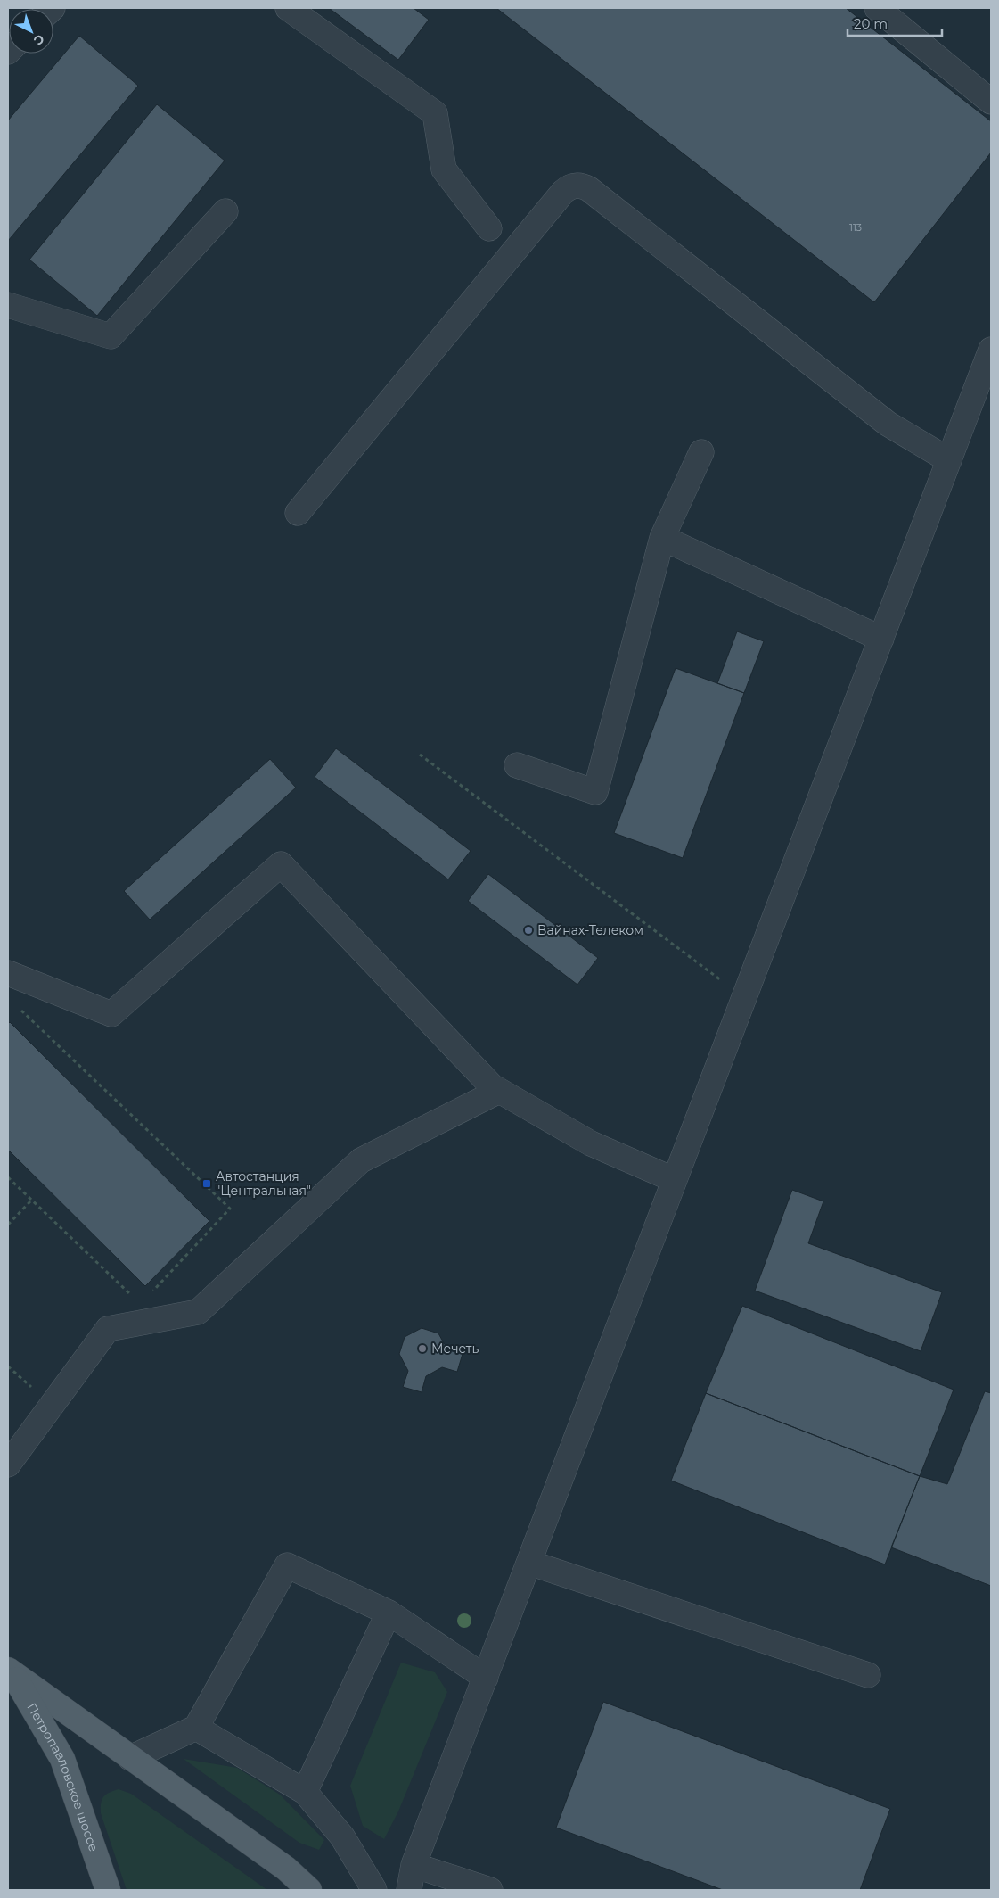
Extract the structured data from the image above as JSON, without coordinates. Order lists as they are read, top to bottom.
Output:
{
  "streets": {
    "main road": ["Петропавловское шоссе"]
  },
  "places": {
    "other": ["Вайнах-Телеком", "Мечеть"],
    "transit": ["Автостанция \"Центральная\""]
  },
  "house_numbers": ["113"],
  "scale_bar": "20 m",
  "north": "bottom right"
}
